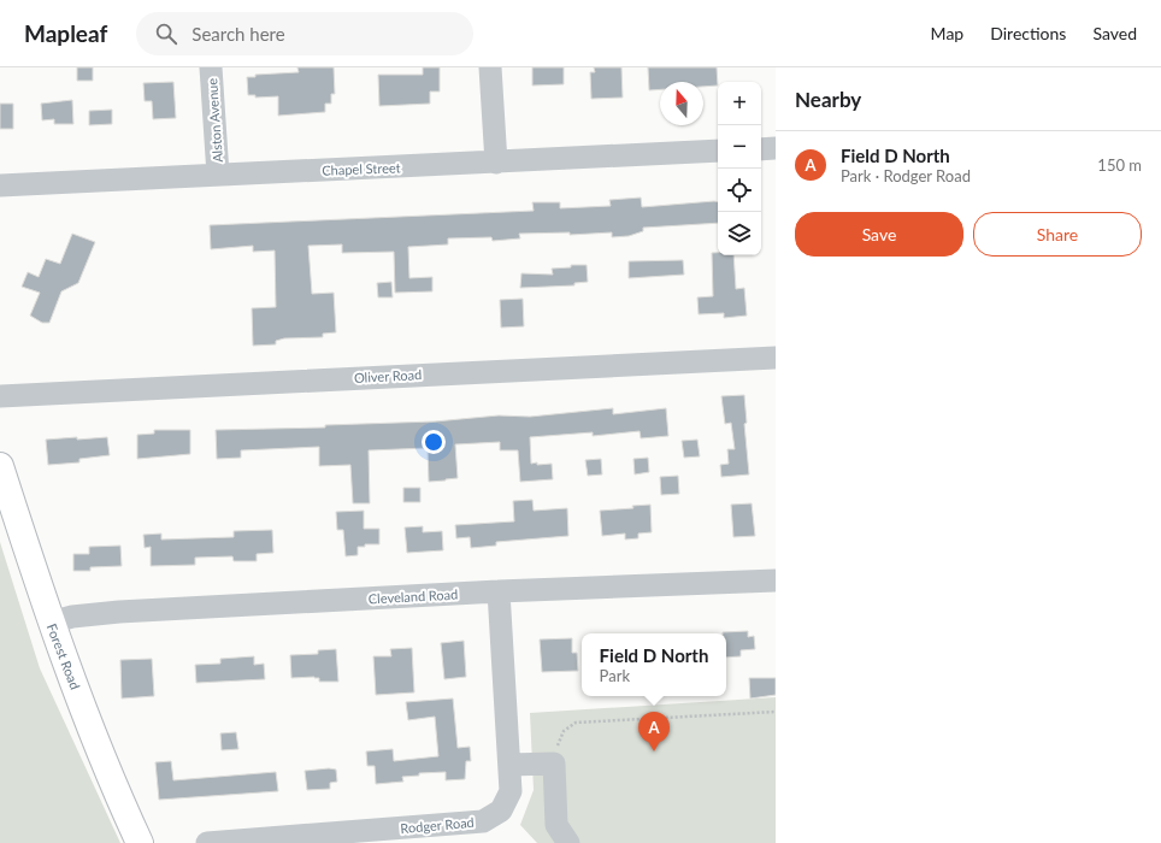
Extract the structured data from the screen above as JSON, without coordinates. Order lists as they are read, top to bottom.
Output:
{
  "streets": {
    "main road": ["Forest Road"],
    "street": [
      "Alston Avenue",
      "Chapel Street",
      "Oliver Road",
      "Cleveland Road",
      "Rodger Road"
    ]
  },
  "crossings": [
    ["Alston Avenue", "Chapel Street"],
    ["Cleveland Road", "Forest Road"],
    ["Cleveland Road", "Rodger Road"]
  ],
  "north": "top",
  "page": {
    "header": "Mapleaf",
    "search": "Search here",
    "nav": ["Map", "Directions", "Saved"],
    "heading": "Nearby",
    "map_buttons": ["+", "−"],
    "list": [
      {
        "mark": "A",
        "name": "Field D North",
        "note": "Park · Rodger Road",
        "value": "150 m"
      }
    ],
    "buttons": ["Save", "Share"],
    "popup": ["Field D North", "Park"],
    "pins": "A"
  }
}
